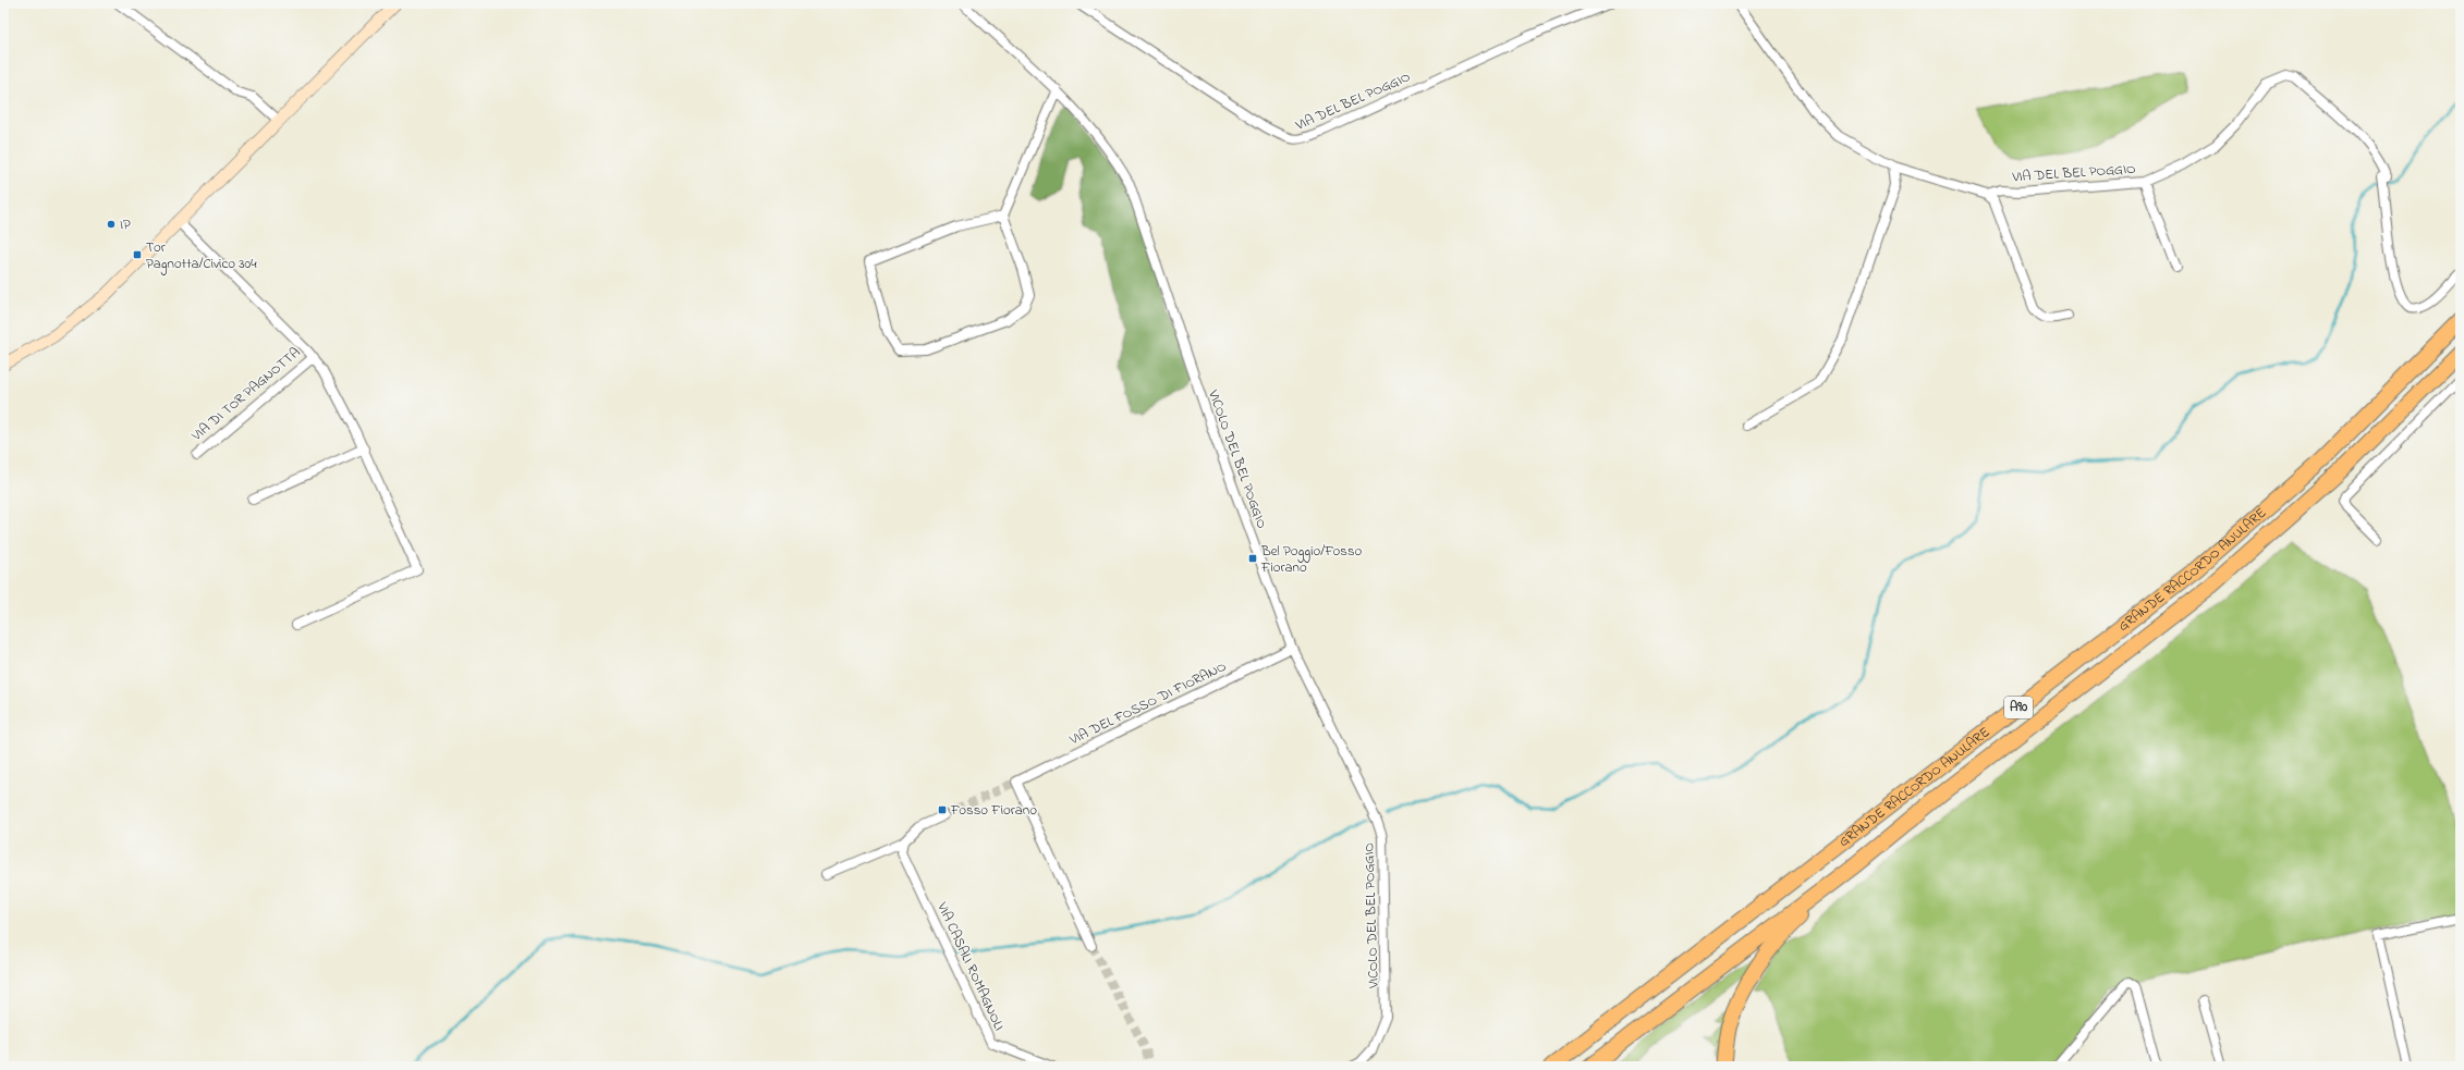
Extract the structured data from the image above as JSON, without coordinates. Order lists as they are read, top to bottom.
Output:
{
  "streets": {
    "highway": ["GRANDE RACCORDO ANULARE", "A90"],
    "street": [
      "VIA DEL BEL POGGIO",
      "VIA DI TOR PAGNOTTA",
      "VICOLO DEL BEL POGGIO",
      "VIA DEL FOSSO DI FIORANO",
      "VIA CASALI ROMAGNOLI"
    ]
  },
  "crossings": [
    ["VICOLO DEL BEL POGGIO", "VIA DEL FOSSO DI FIORANO"]
  ],
  "places": {
    "other": ["IP"],
    "transit": ["Tor Pagnotta/Civico 304", "Bel Poggio/Fosso Fiorano", "Fosso Fiorano"]
  }
}
